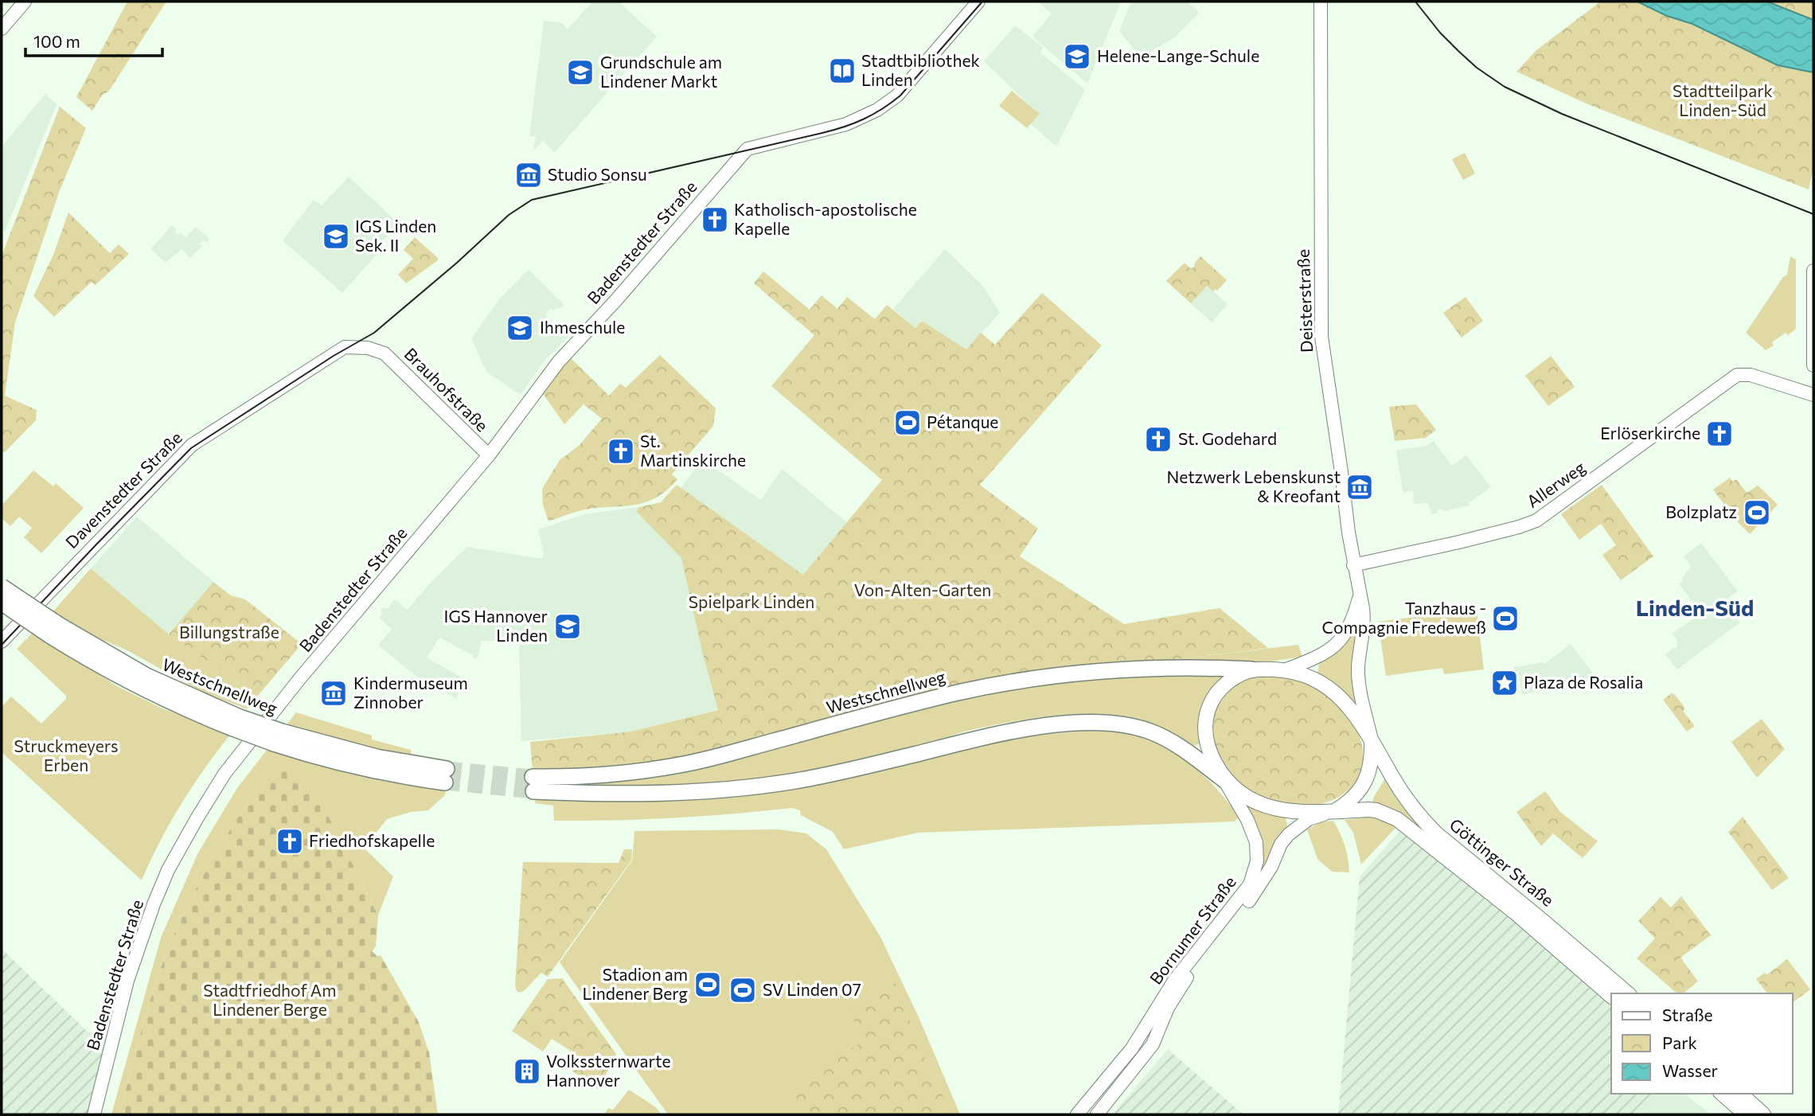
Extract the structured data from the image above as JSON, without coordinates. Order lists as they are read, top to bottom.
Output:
{
  "streets": {
    "highway": ["Westschnellweg"],
    "main road": ["Göttinger Straße"],
    "street": [
      "Badenstedter Straße",
      "Deisterstraße",
      "Brauhofstraße",
      "Allerweg",
      "Davenstedter Straße",
      "Bornumer Straße"
    ]
  },
  "crossings": [
    ["Badenstedter Straße", "Brauhofstraße"],
    ["Deisterstraße", "Allerweg"],
    ["Deisterstraße", "Westschnellweg"],
    ["Deisterstraße", "Göttinger Straße"],
    ["Deisterstraße", "Bornumer Straße"],
    ["Brauhofstraße", "Davenstedter Straße"],
    ["Westschnellweg", "Göttinger Straße"],
    ["Westschnellweg", "Bornumer Straße"],
    ["Göttinger Straße", "Bornumer Straße"]
  ],
  "districts": ["Linden-Süd"],
  "parks": [
    "Stadtteilpark Linden-Süd",
    "Von-Alten-Garten",
    "Spielpark Linden",
    "Billungstraße",
    "Struckmeyers Erben",
    "Stadtfriedhof Am Lindener Berge"
  ],
  "places": {
    "school or university": [
      "Helene-Lange-Schule",
      "Grundschule am Lindener Markt",
      "IGS Linden Sek. II",
      "Ihmeschule",
      "IGS Hannover Linden"
    ],
    "library": ["Stadtbibliothek Linden"],
    "museum": ["Studio Sonsu", "Netzwerk Lebenskunst & Kreofant", "Kindermuseum Zinnober"],
    "church": [
      "Katholisch-apostolische Kapelle",
      "Erlöserkirche",
      "St. Godehard",
      "St. Martinskirche",
      "Friedhofskapelle"
    ],
    "sports": [
      "Pétanque",
      "Bolzplatz",
      "Tanzhaus - Compagnie Fredeweß",
      "Stadion am Lindener Berg",
      "SV Linden 07"
    ],
    "place": ["Plaza de Rosalia"],
    "building": ["Volkssternwarte Hannover"]
  },
  "legend": ["Straße", "Park", "Wasser"],
  "scale_bar": "100 m"
}
